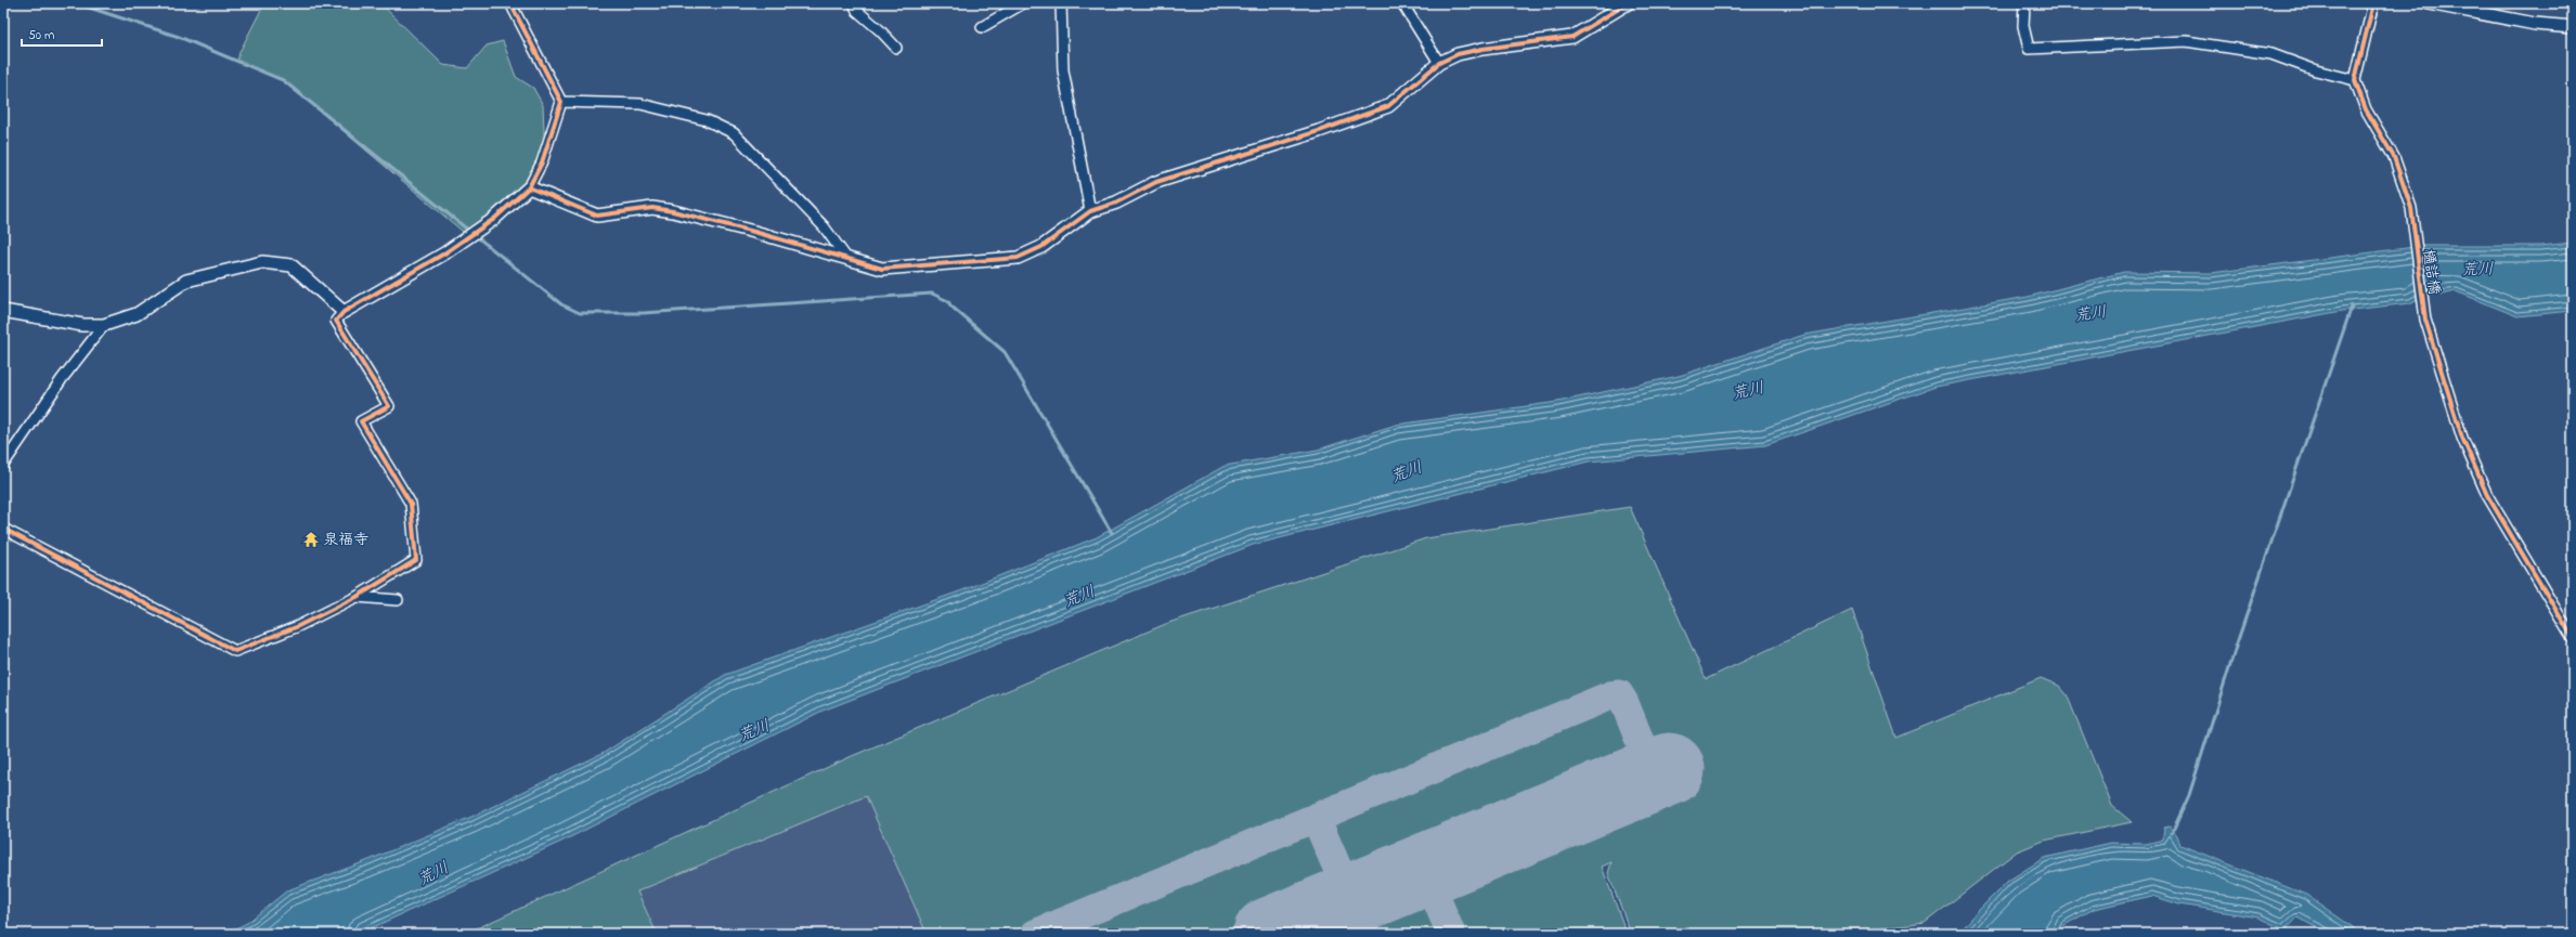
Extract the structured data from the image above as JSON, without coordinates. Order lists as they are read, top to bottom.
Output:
{
  "streets": {
    "street": ["樋詰橋"]
  },
  "water": ["荒川"],
  "places": {
    "temple": ["泉福寺"]
  },
  "scale_bar": "50 m"
}
